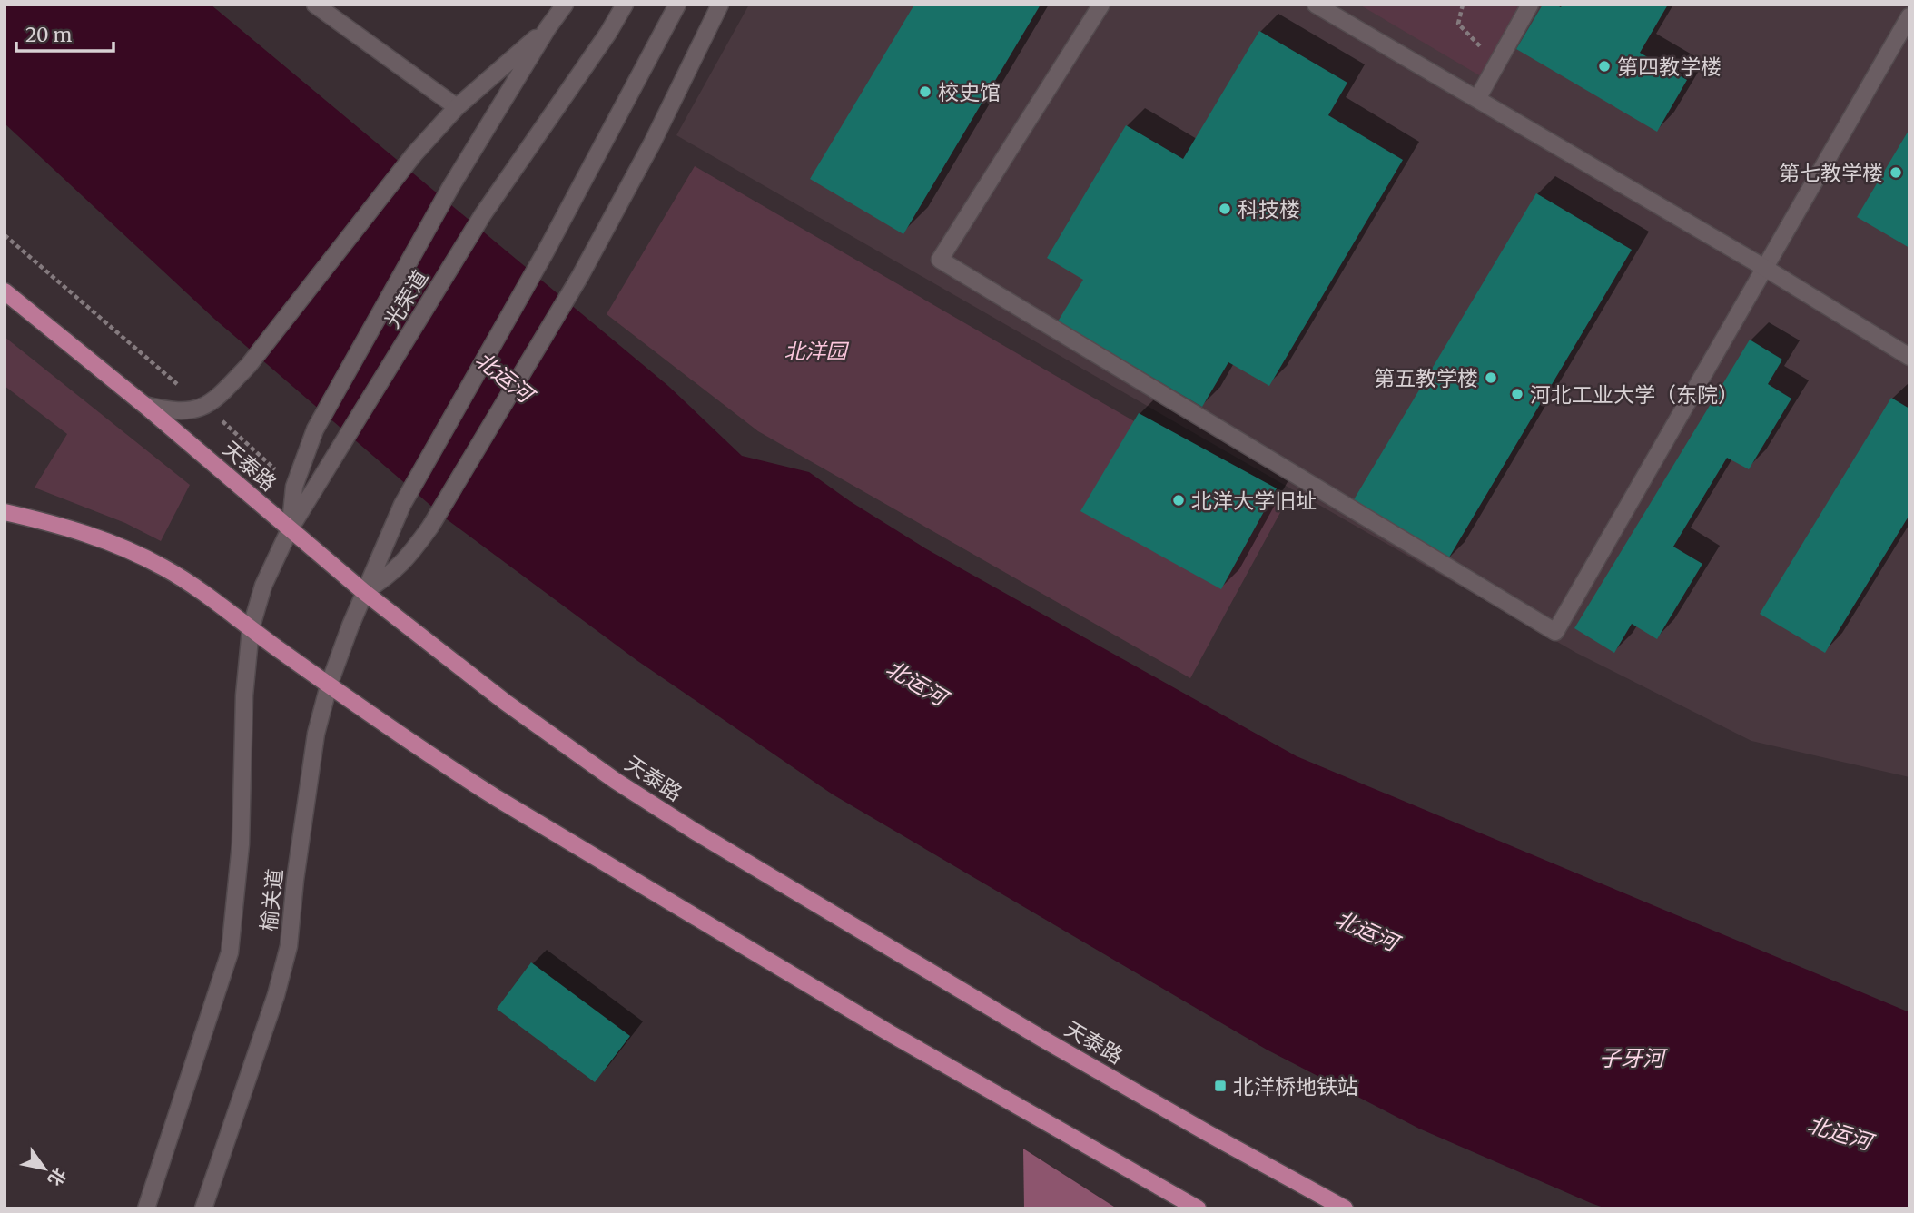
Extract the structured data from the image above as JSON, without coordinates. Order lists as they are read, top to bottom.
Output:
{
  "streets": {
    "main road": ["光荣道", "天泰路", "榆关道"]
  },
  "crossings": [
    ["光荣道", "天泰路"],
    ["光荣道", "榆关道"],
    ["天泰路", "榆关道"]
  ],
  "water": ["北运河", "子牙河"],
  "parks": ["北洋园"],
  "places": {
    "other": [
      "第四教学楼",
      "校史馆",
      "第七教学楼",
      "科技楼",
      "第五教学楼",
      "河北工业大学（东院）",
      "北洋大学旧址"
    ],
    "transit": ["北洋桥地铁站"]
  },
  "scale_bar": "20 m",
  "north": "bottom right"
}
